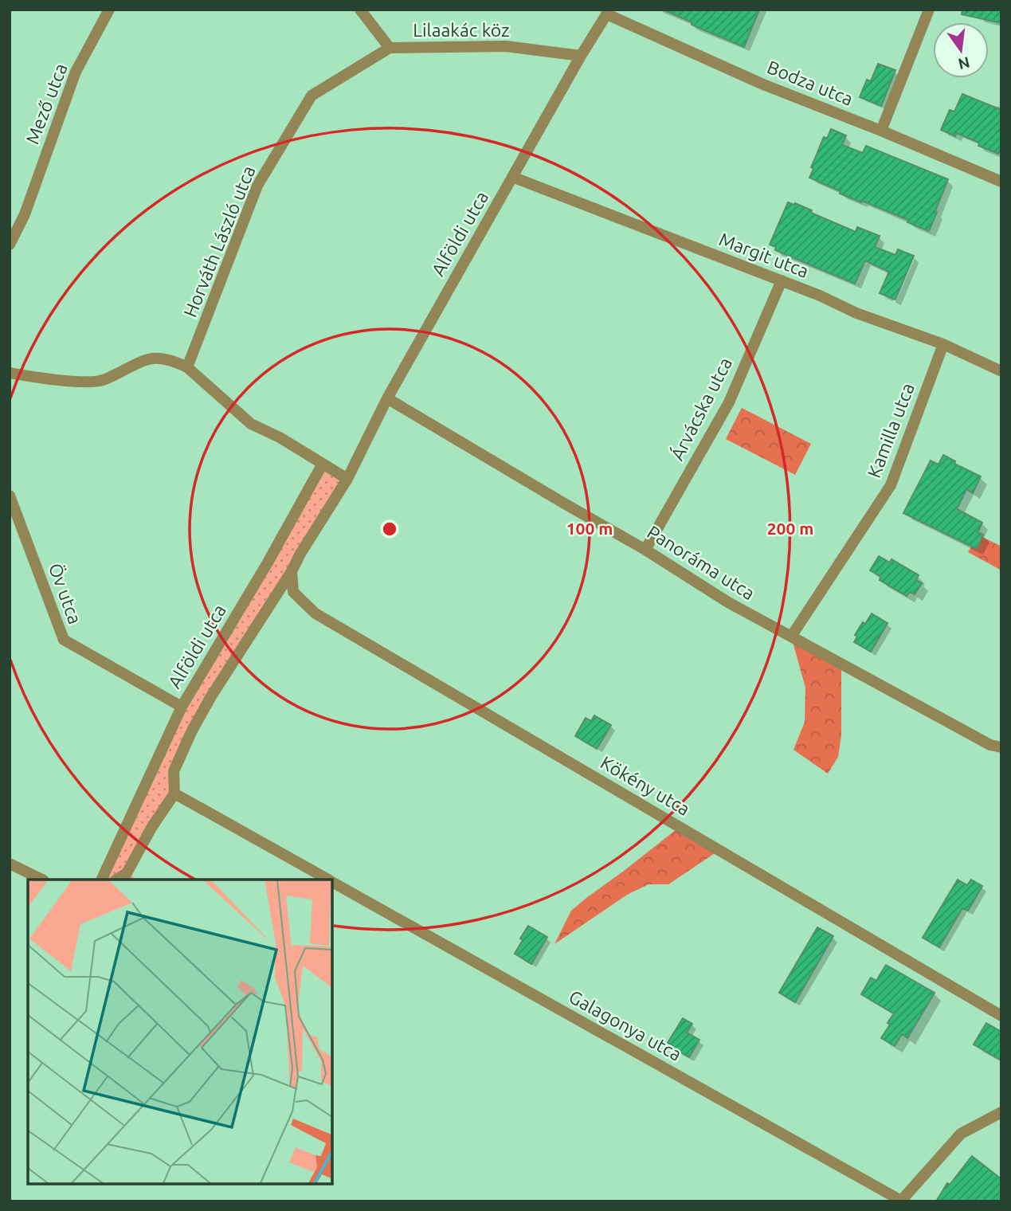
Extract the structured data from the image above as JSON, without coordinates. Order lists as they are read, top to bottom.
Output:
{
  "streets": {
    "street": [
      "Lilaakác köz",
      "Bodza utca",
      "Mező utca",
      "Alföldi utca",
      "Horváth László utca",
      "Margit utca",
      "Árvácska utca",
      "Kamilla utca",
      "Panoráma utca",
      "Öv utca",
      "Kökény utca",
      "Galagonya utca"
    ]
  },
  "crossings": [
    ["Lilaakác köz", "Alföldi utca"],
    ["Lilaakác köz", "Horváth László utca"],
    ["Bodza utca", "Alföldi utca"],
    ["Alföldi utca", "Margit utca"],
    ["Alföldi utca", "Panoráma utca"],
    ["Alföldi utca", "Öv utca"],
    ["Alföldi utca", "Kökény utca"],
    ["Alföldi utca", "Galagonya utca"],
    ["Margit utca", "Árvácska utca"],
    ["Margit utca", "Kamilla utca"],
    ["Árvácska utca", "Panoráma utca"],
    ["Kamilla utca", "Panoráma utca"]
  ],
  "north": "bottom",
  "rings": ["100 m", "200 m"]
}
